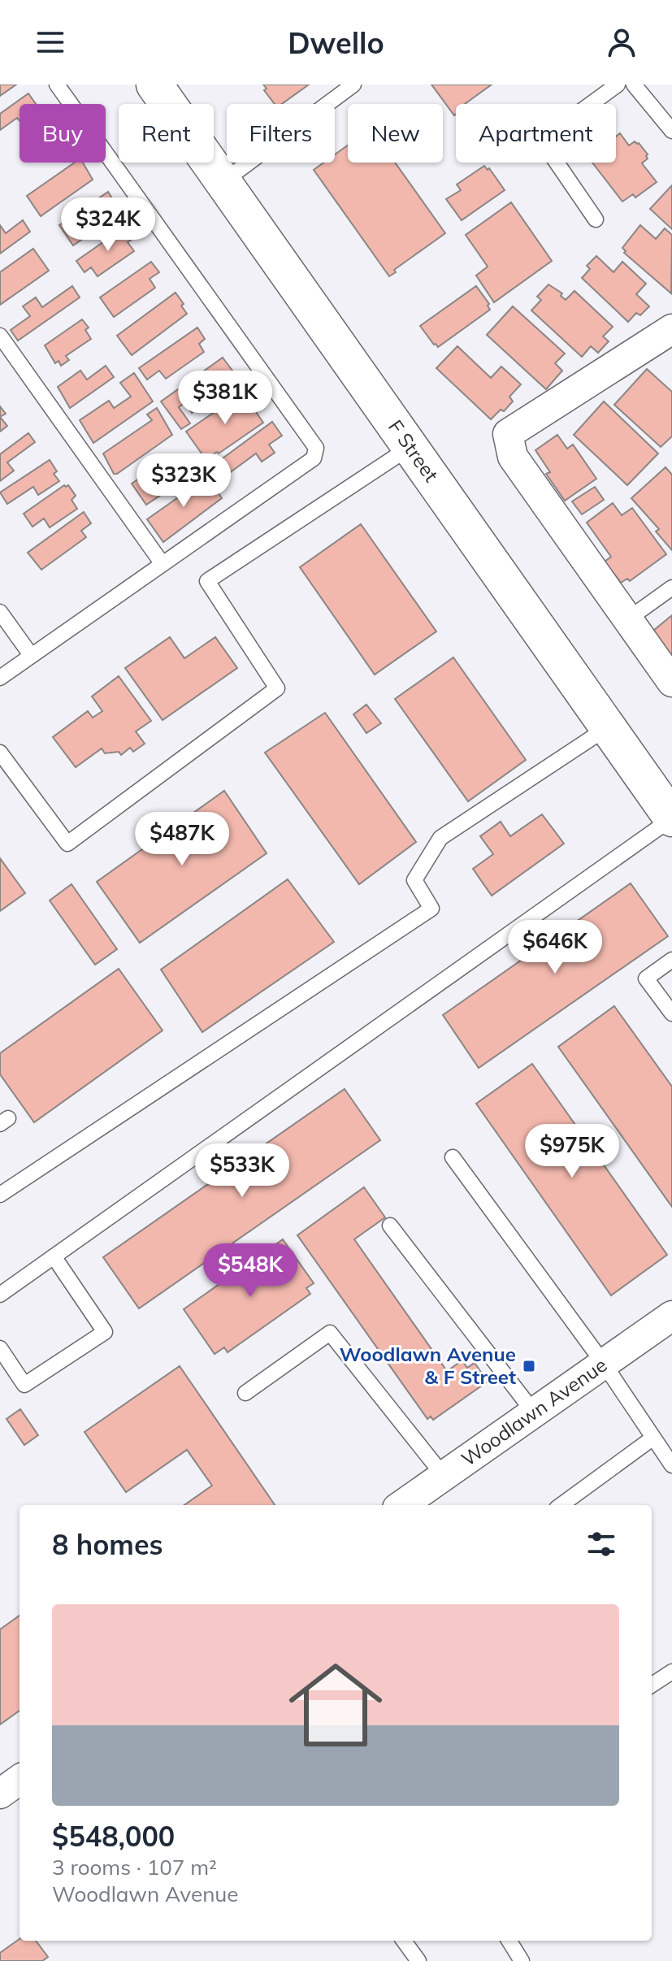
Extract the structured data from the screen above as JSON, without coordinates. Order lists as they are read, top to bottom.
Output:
{
  "streets": {
    "street": ["F Street", "Woodlawn Avenue"]
  },
  "places": {
    "transit": ["Woodlawn Avenue & F Street"]
  },
  "page": {
    "header": "Dwello",
    "chip": [
      "Buy",
      "Rent",
      "Filters",
      "New",
      "Apartment"
    ],
    "price": [
      "$324K",
      "$381K",
      "$323K",
      "$487K",
      "$646K",
      "$975K",
      "$533K",
      "$548K"
    ],
    "heading": "8 homes",
    "list": [
      {
        "name": "$548,000",
        "note": "3 rooms · 107 m² · Woodlawn Avenue"
      }
    ]
  }
}
